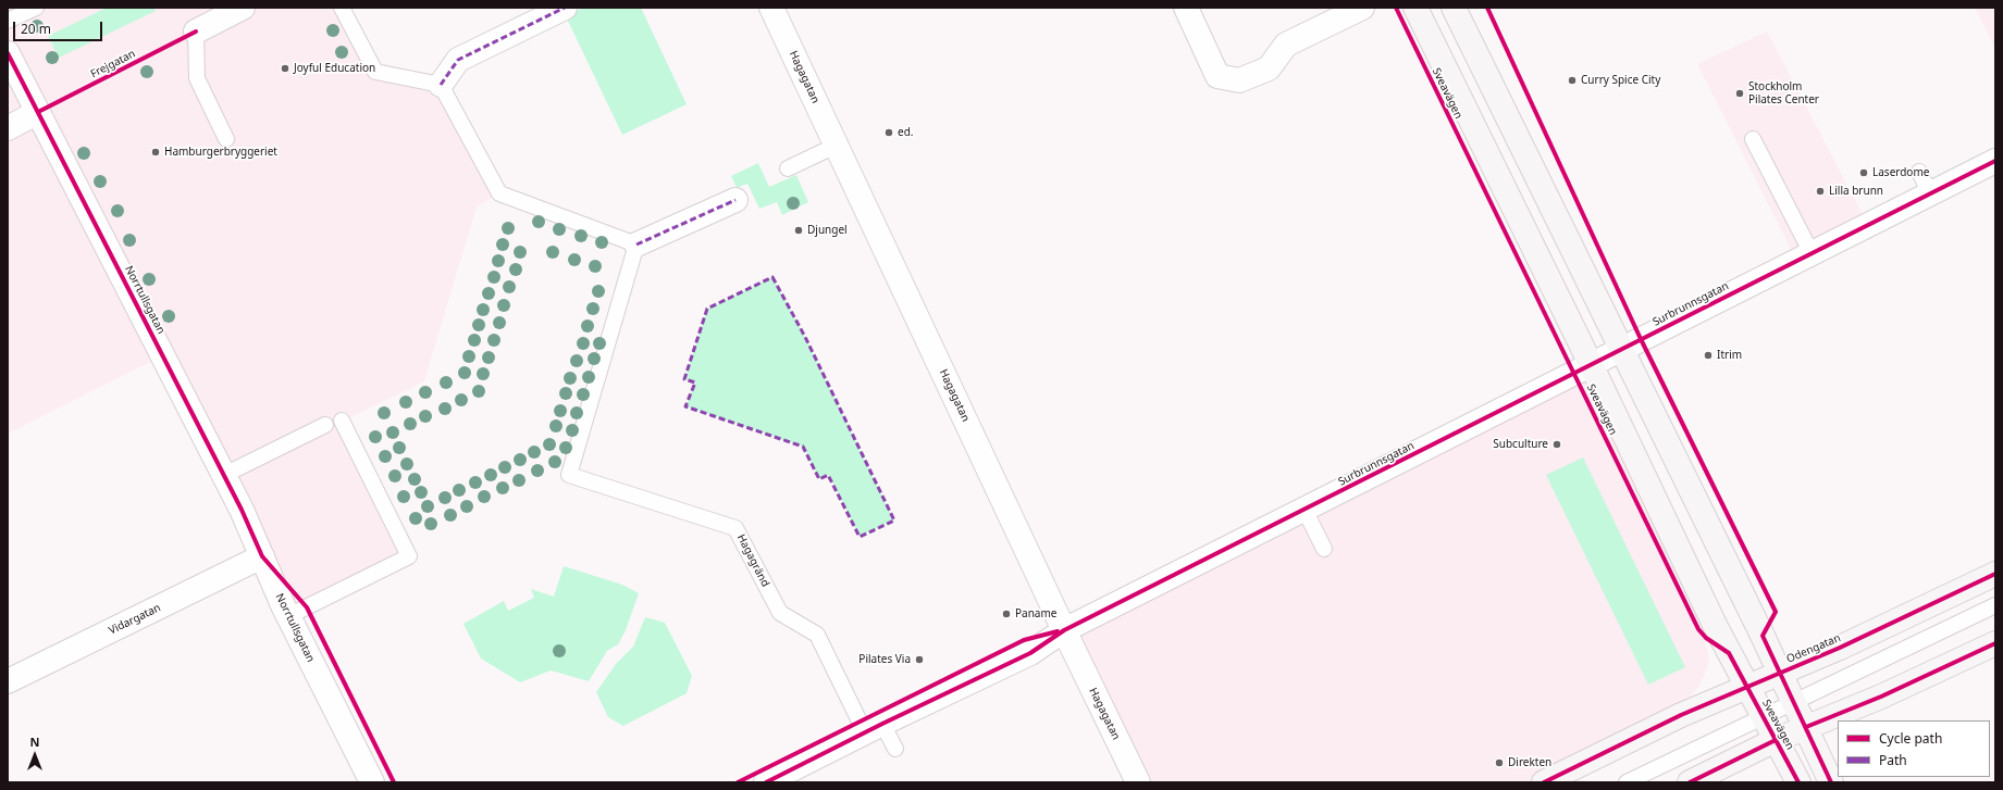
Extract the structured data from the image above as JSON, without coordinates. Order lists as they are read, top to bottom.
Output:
{
  "streets": {
    "main road": ["Sveavägen", "Odengatan"],
    "street": [
      "Hagagatan",
      "Norrtullsgatan",
      "Surbrunnsgatan",
      "Vidargatan"
    ],
    "lane": ["Hagagränd"],
    "cycle path": ["Frejgatan"]
  },
  "crossings": [
    ["Hagagatan", "Surbrunnsgatan"],
    ["Sveavägen", "Surbrunnsgatan"],
    ["Sveavägen", "Odengatan"],
    ["Norrtullsgatan", "Vidargatan"],
    ["Surbrunnsgatan", "Hagagränd"]
  ],
  "places": [
    "Joyful Education",
    "Curry Spice City",
    "Stockholm Pilates Center",
    "ed.",
    "Hamburgerbryggeriet",
    "Laserdome",
    "Lilla brunn",
    "Djungel",
    "Itrim",
    "Subculture",
    "Paname",
    "Pilates Via",
    "Direkten"
  ],
  "legend": ["Cycle path", "Path"],
  "scale_bar": "20 m",
  "north": "top"
}
